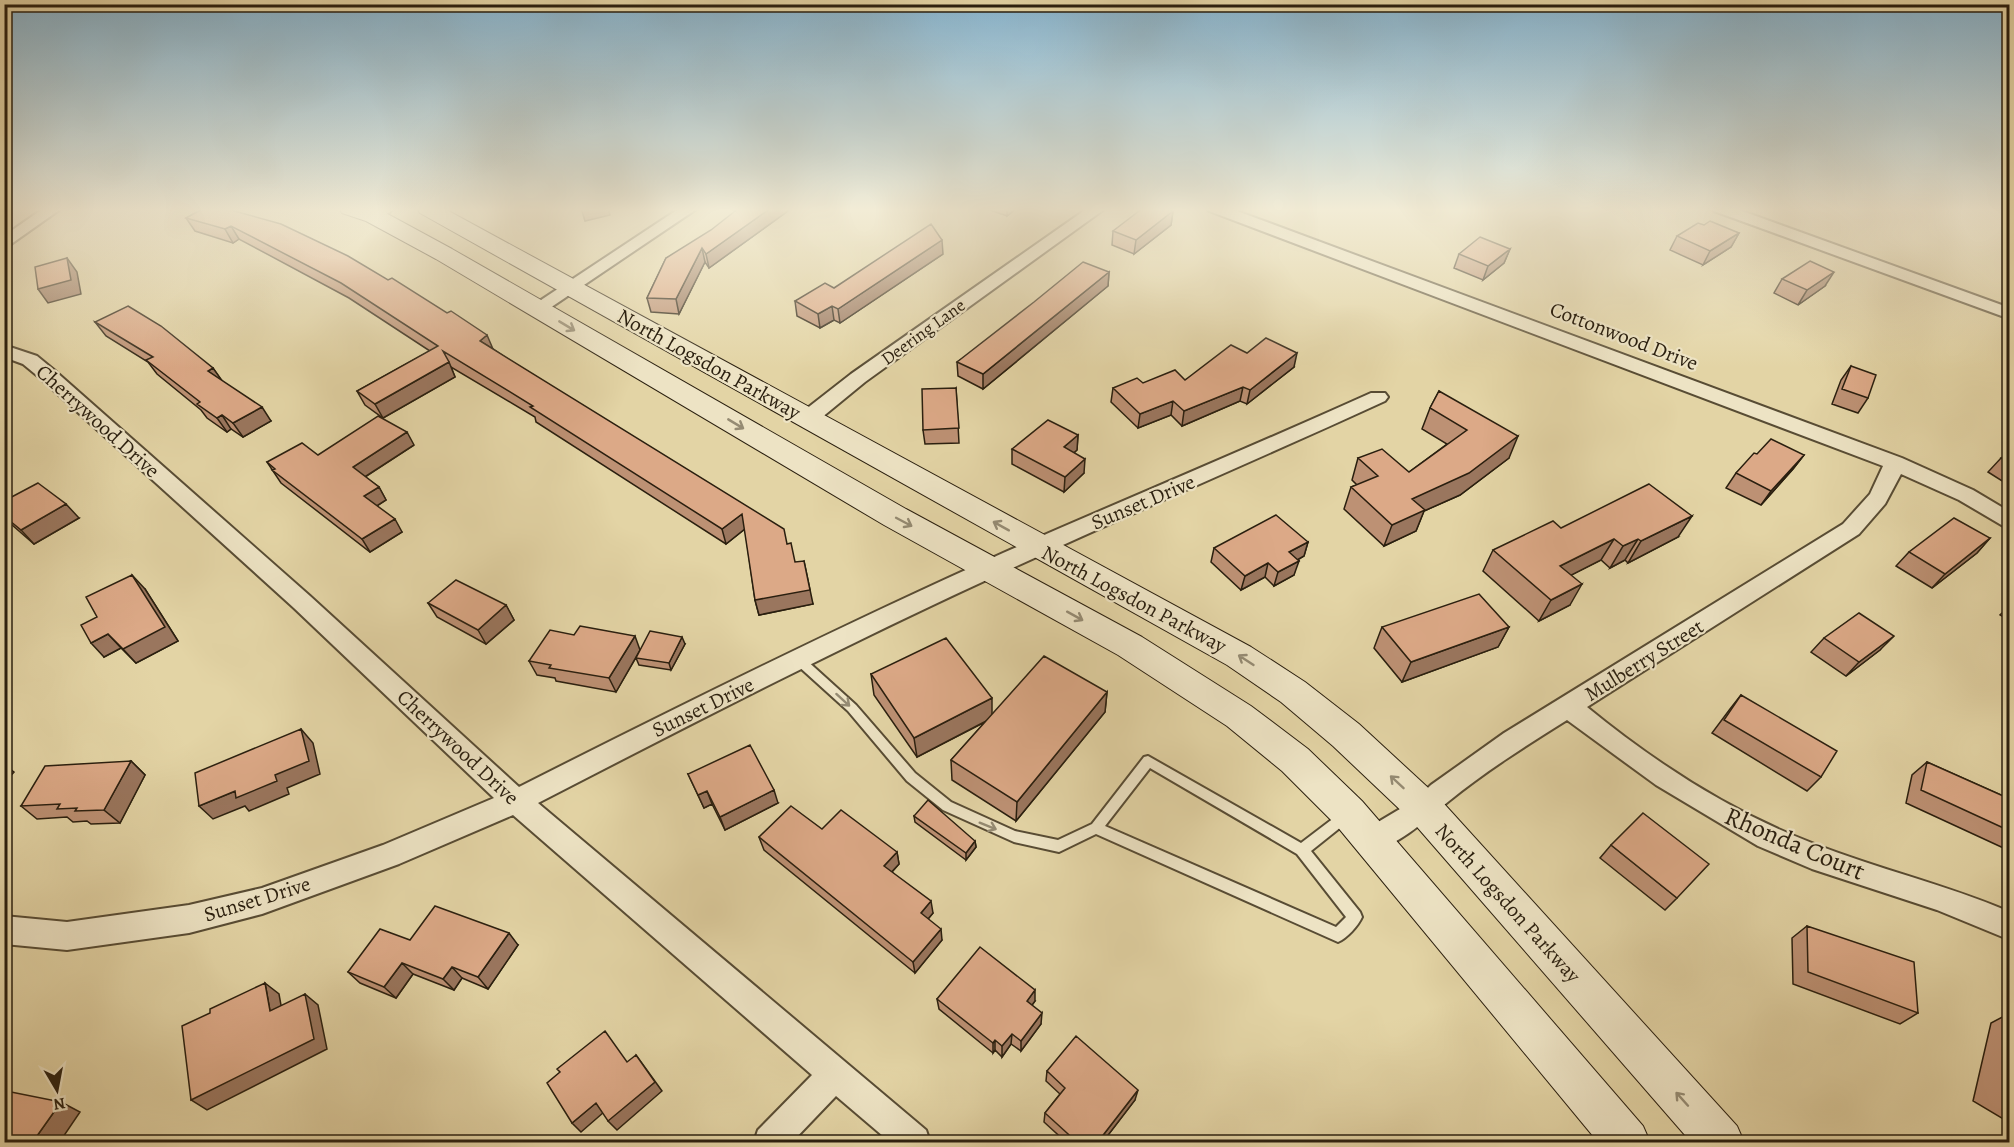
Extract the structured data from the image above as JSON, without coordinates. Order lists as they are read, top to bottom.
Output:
{
  "streets": {
    "main road": ["North Logsdon Parkway"],
    "street": [
      "Deering Lane",
      "Cottonwood Drive",
      "Cherrywood Drive",
      "Sunset Drive",
      "Mulberry Street",
      "Rhonda Court"
    ]
  },
  "crossings": [
    ["Deering Lane", "North Logsdon Parkway"],
    ["Cottonwood Drive", "Mulberry Street"],
    ["North Logsdon Parkway", "Sunset Drive"],
    ["North Logsdon Parkway", "Mulberry Street"],
    ["Cherrywood Drive", "Sunset Drive"],
    ["Mulberry Street", "Rhonda Court"]
  ],
  "north": "bottom"
}
